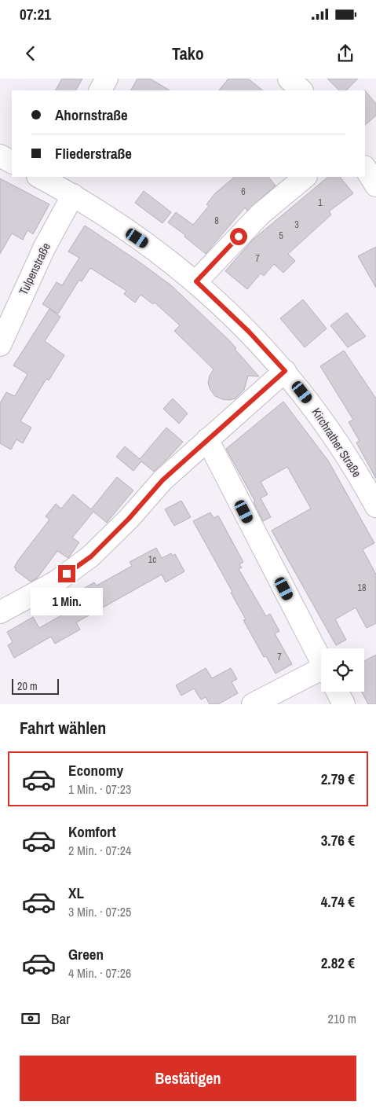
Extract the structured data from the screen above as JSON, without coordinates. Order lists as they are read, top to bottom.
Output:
{
  "streets": {
    "street": ["Tulpenstraße", "Kirchrather Straße"]
  },
  "crossings": [
    ["Tulpenstraße", "Kirchrather Straße"]
  ],
  "house_numbers": [
    "6",
    "1",
    "8",
    "3",
    "5",
    "7",
    "1c",
    "18",
    "7"
  ],
  "scale_bar": "20 m",
  "page": {
    "status": "07:21",
    "header": "Tako",
    "banner": ["Ahornstraße", "Fliederstraße"],
    "bubble": "1 Min.",
    "scale": "20 m",
    "heading": "Fahrt wählen",
    "list": [
      {
        "name": "Economy",
        "note": "1 Min. · 07:23",
        "value": "2.79 €"
      },
      {
        "name": "Komfort",
        "note": "2 Min. · 07:24",
        "value": "3.76 €"
      },
      {
        "name": "XL",
        "note": "3 Min. · 07:25",
        "value": "4.74 €"
      },
      {
        "name": "Green",
        "note": "4 Min. · 07:26",
        "value": "2.82 €"
      }
    ],
    "pay": ["Bar", "210 m"],
    "buttons": "Bestätigen"
  }
}
